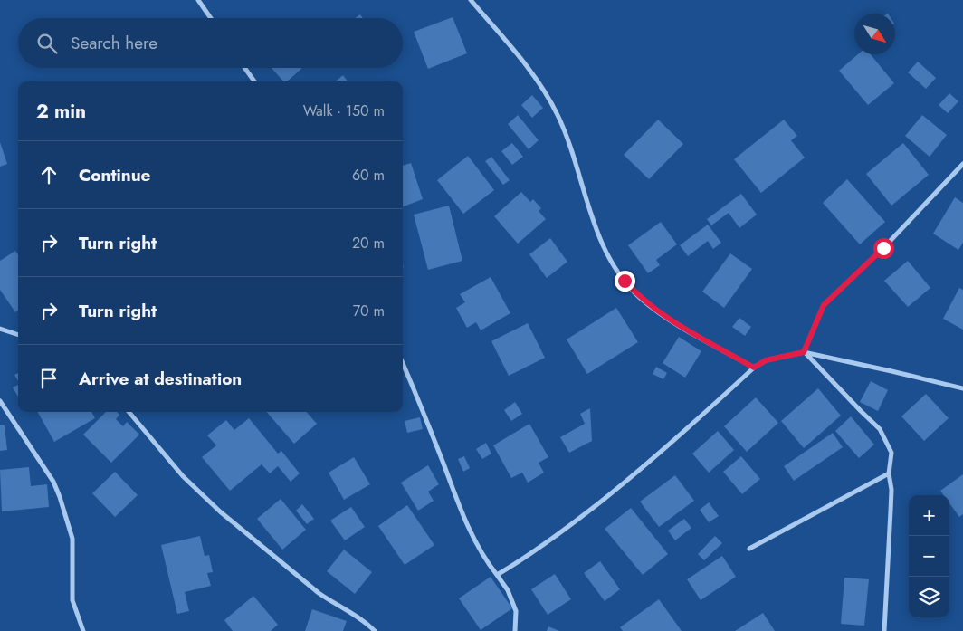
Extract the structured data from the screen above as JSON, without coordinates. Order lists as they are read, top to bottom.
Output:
{
  "north": "bottom right",
  "page": {
    "search": "Search here",
    "heading": ["2 min", "Walk · 150 m"],
    "list": [
      ["Continue", "60 m"],
      ["Turn right", "20 m"],
      ["Turn right", "70 m"],
      "Arrive at destination"
    ],
    "map_buttons": ["+", "−"]
  }
}
